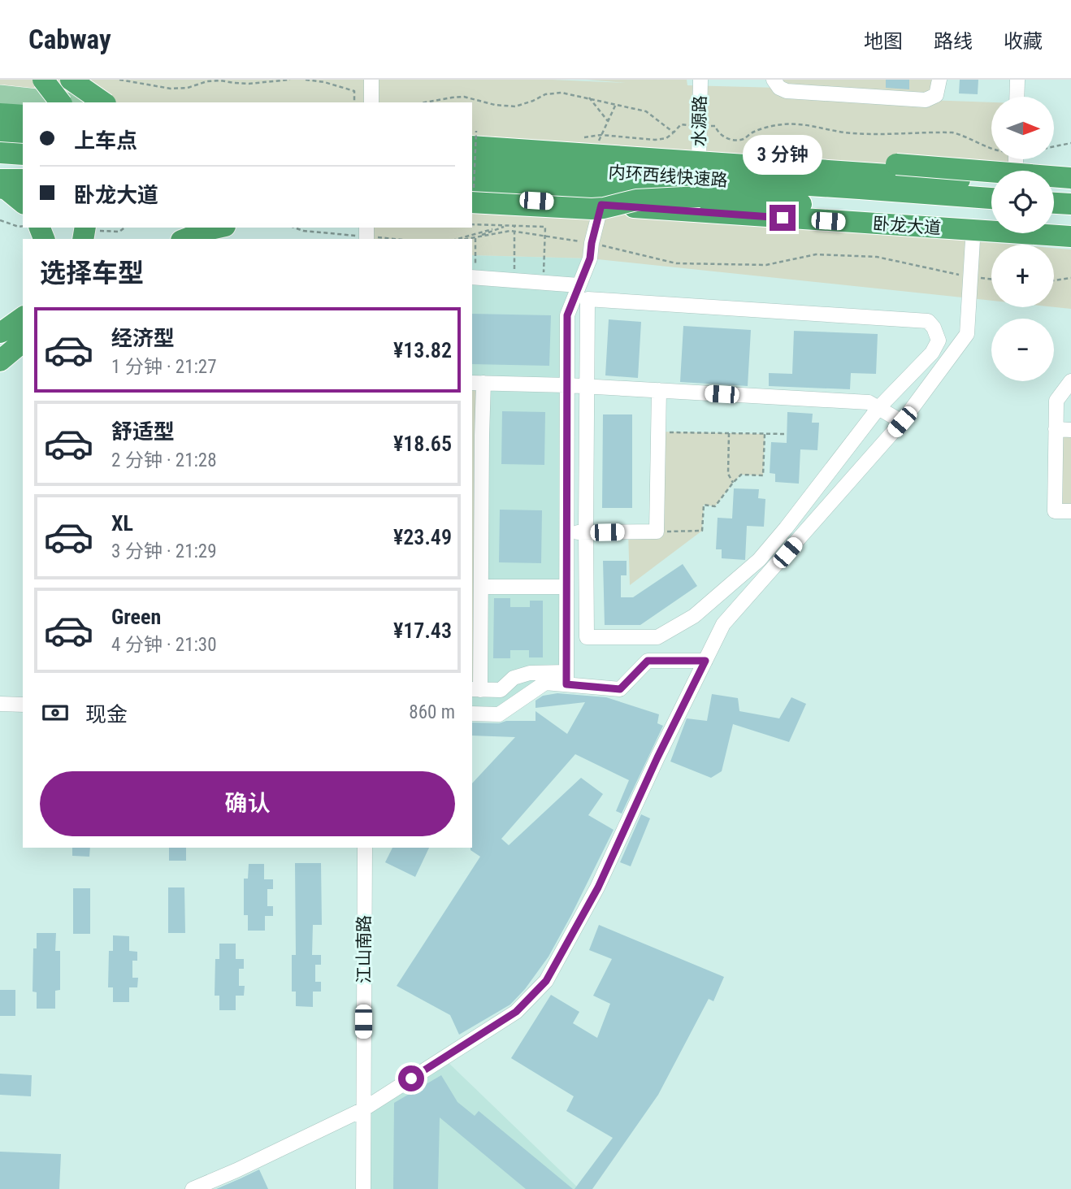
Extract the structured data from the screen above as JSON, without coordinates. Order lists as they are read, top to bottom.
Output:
{
  "streets": {
    "highway": ["内环西线快速路", "卧龙大道"],
    "street": ["水源路", "江山南路"]
  },
  "crossings": [
    ["内环西线快速路", "卧龙大道"]
  ],
  "north": "right",
  "page": {
    "header": "Cabway",
    "nav": ["地图", "路线", "收藏"],
    "map_buttons": ["+", "−"],
    "banner": ["上车点", "卧龙大道"],
    "bubble": "3 分钟",
    "heading": "选择车型",
    "list": [
      {
        "name": "经济型",
        "note": "1 分钟 · 21:27",
        "value": "¥13.82"
      },
      {
        "name": "舒适型",
        "note": "2 分钟 · 21:28",
        "value": "¥18.65"
      },
      {
        "name": "XL",
        "note": "3 分钟 · 21:29",
        "value": "¥23.49"
      },
      {
        "name": "Green",
        "note": "4 分钟 · 21:30",
        "value": "¥17.43"
      }
    ],
    "pay": ["现金", "860 m"],
    "buttons": "确认"
  }
}
